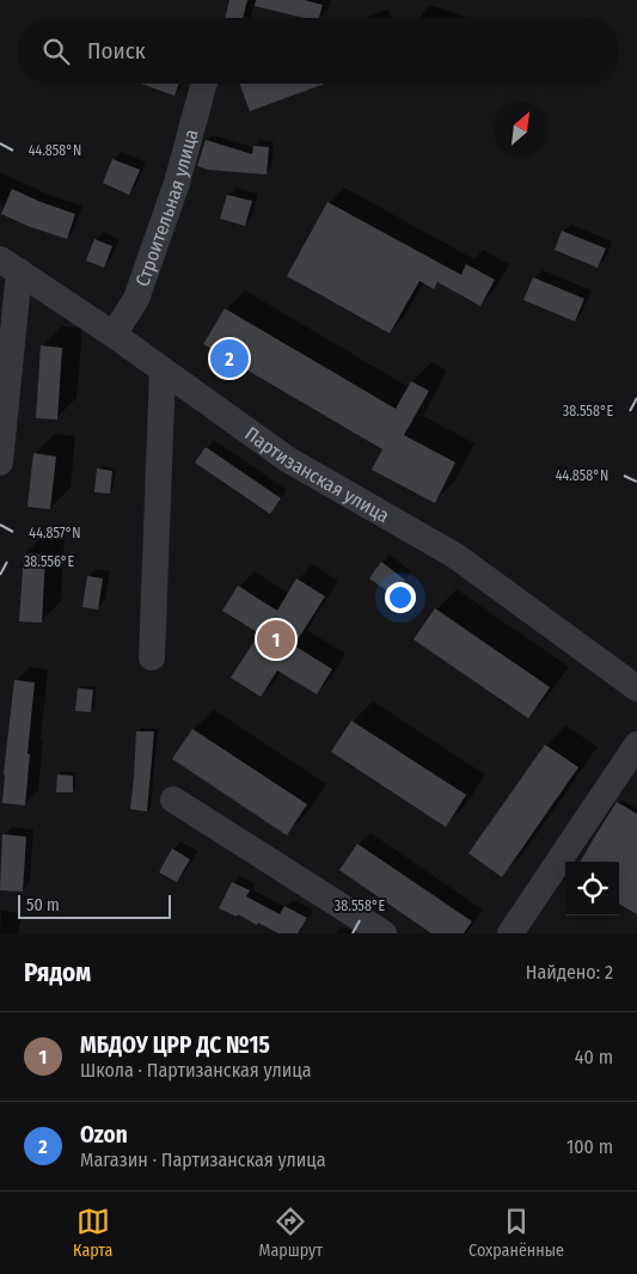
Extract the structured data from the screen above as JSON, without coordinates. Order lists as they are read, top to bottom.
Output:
{
  "streets": {
    "street": ["Строительная улица", "Партизанская улица"]
  },
  "crossings": [
    ["Строительная улица", "Партизанская улица"]
  ],
  "scale_bar": "50 m",
  "north": "top right",
  "page": {
    "search": "Поиск",
    "pins": ["2", "1"],
    "scale": "50 m",
    "heading": ["Рядом", "Найдено: 2"],
    "list": [
      {
        "mark": "1",
        "name": "МБДОУ ЦРР ДС №15",
        "note": "Школа · Партизанская улица",
        "value": "40 m"
      },
      {
        "mark": "2",
        "name": "Ozon",
        "note": "Магазин · Партизанская улица",
        "value": "100 m"
      }
    ],
    "nav": ["Карта", "Маршрут", "Сохранённые"]
  },
  "coordinates": [
    "44.858°N",
    "38.558°E",
    "44.857°N",
    "38.556°E"
  ]
}
